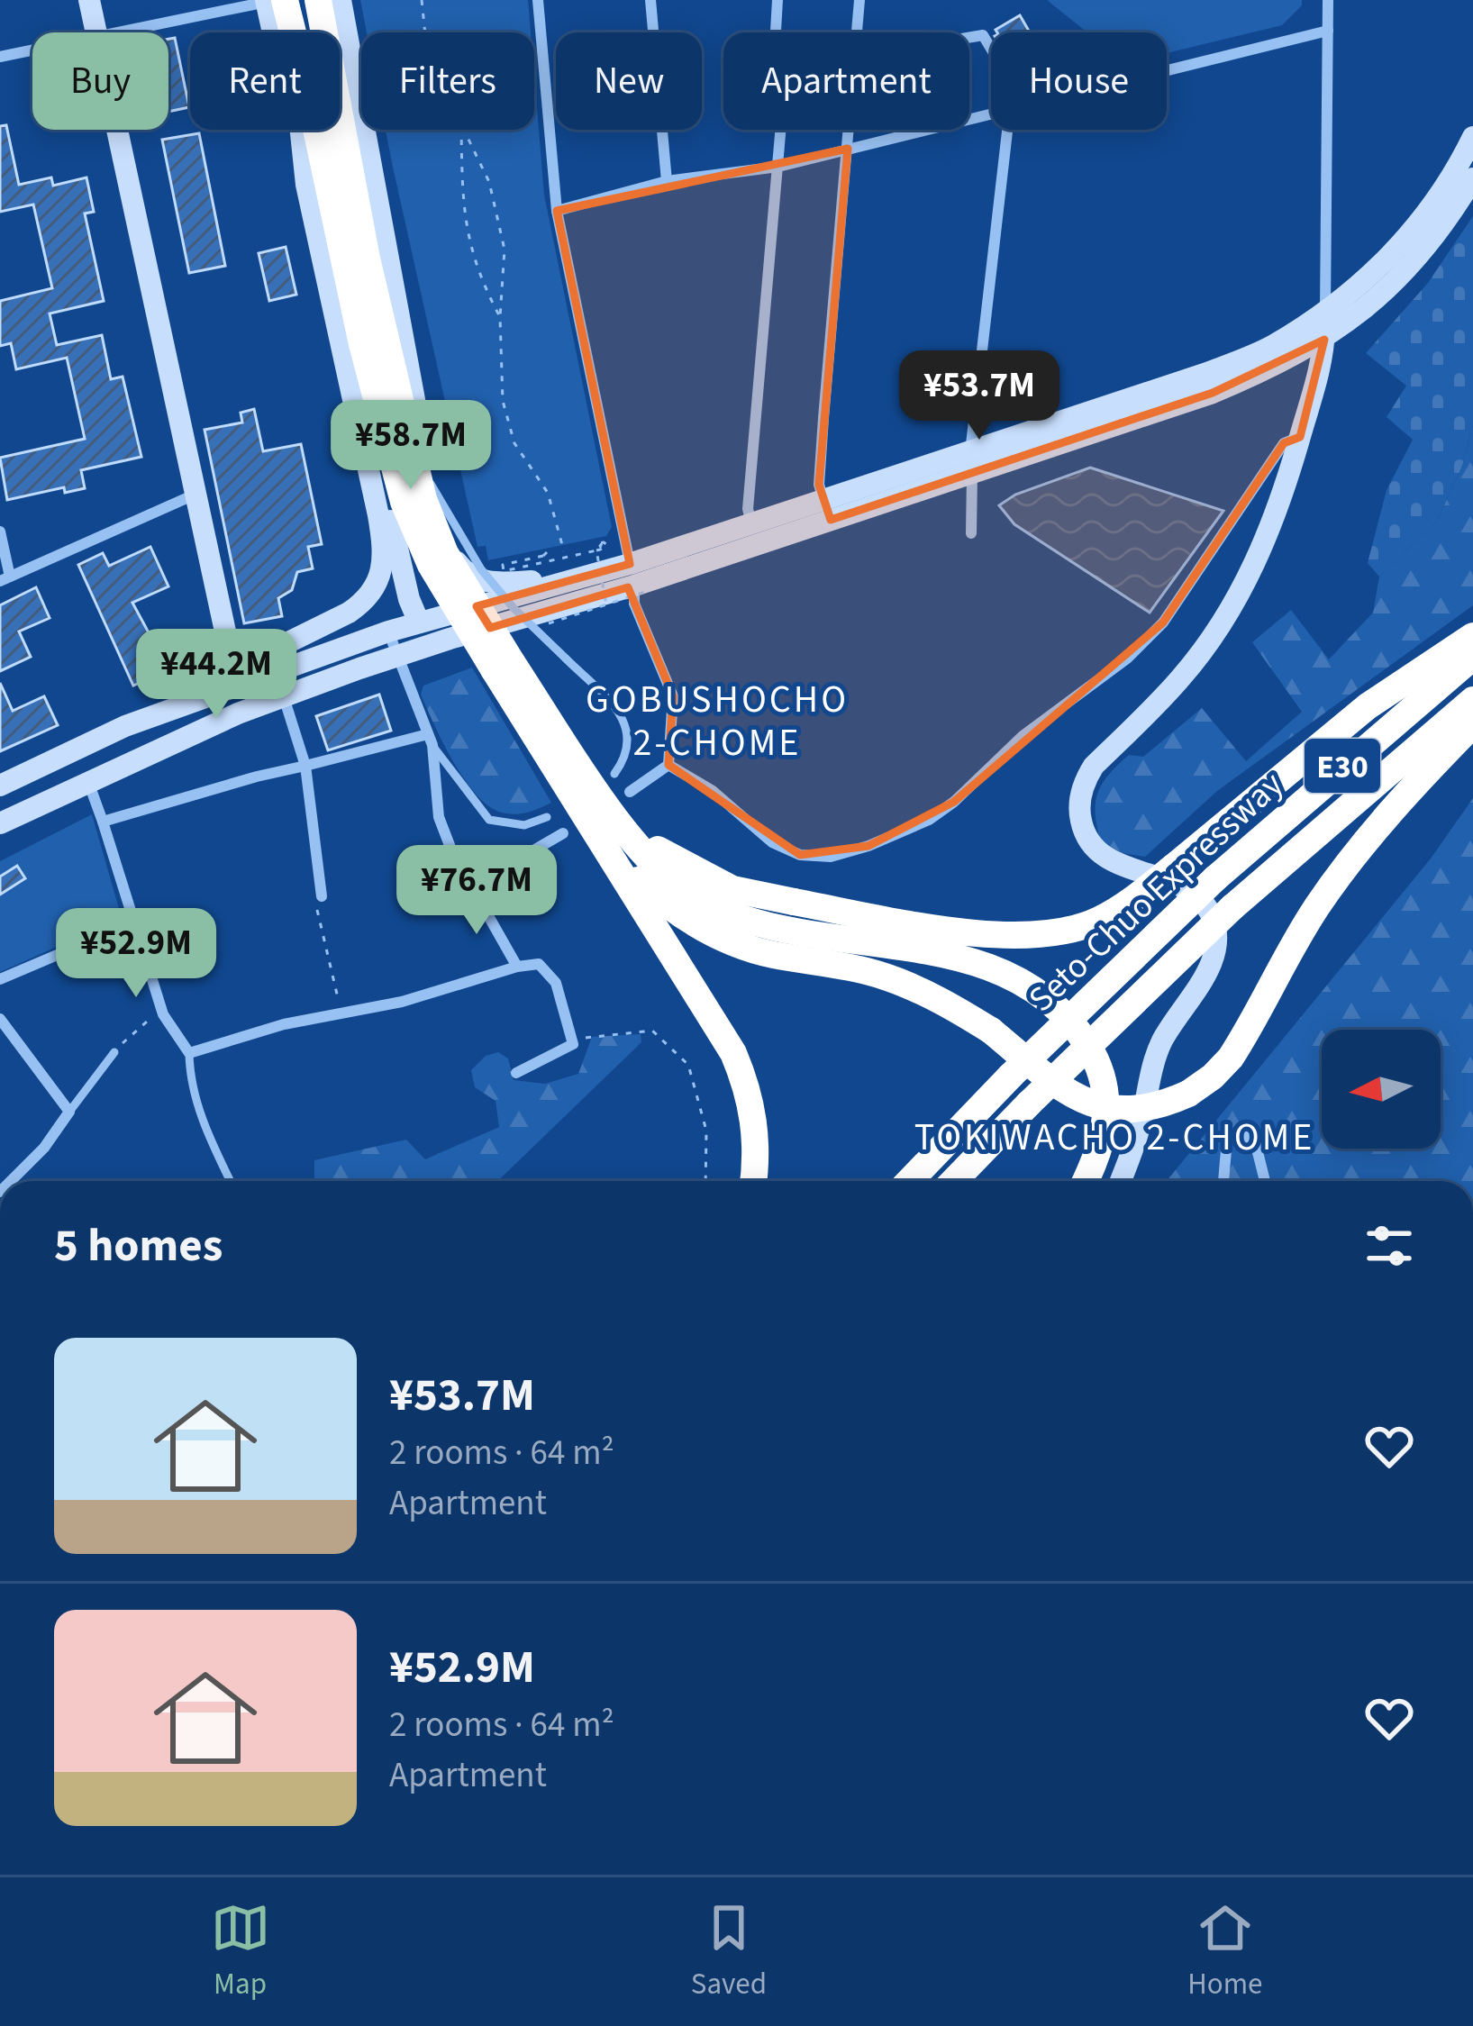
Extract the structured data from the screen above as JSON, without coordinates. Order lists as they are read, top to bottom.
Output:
{
  "streets": {
    "highway": ["E30", "Seto-Chuo Expressway"]
  },
  "districts": ["GOBUSHOCHO 2-CHOME", "TOKIWACHO 2-CHOME"],
  "north": "left",
  "page": {
    "chip": [
      "Buy",
      "Rent",
      "Filters",
      "New",
      "Apartment",
      "House"
    ],
    "price": [
      "¥53.7M",
      "¥58.7M",
      "¥44.2M",
      "¥76.7M",
      "¥52.9M"
    ],
    "heading": "5 homes",
    "list": [
      {
        "name": "¥53.7M",
        "note": "2 rooms · 64 m² · Apartment"
      },
      {
        "name": "¥52.9M",
        "note": "2 rooms · 64 m² · Apartment"
      }
    ],
    "tabs": ["Map", "Saved", "Home"]
  }
}
